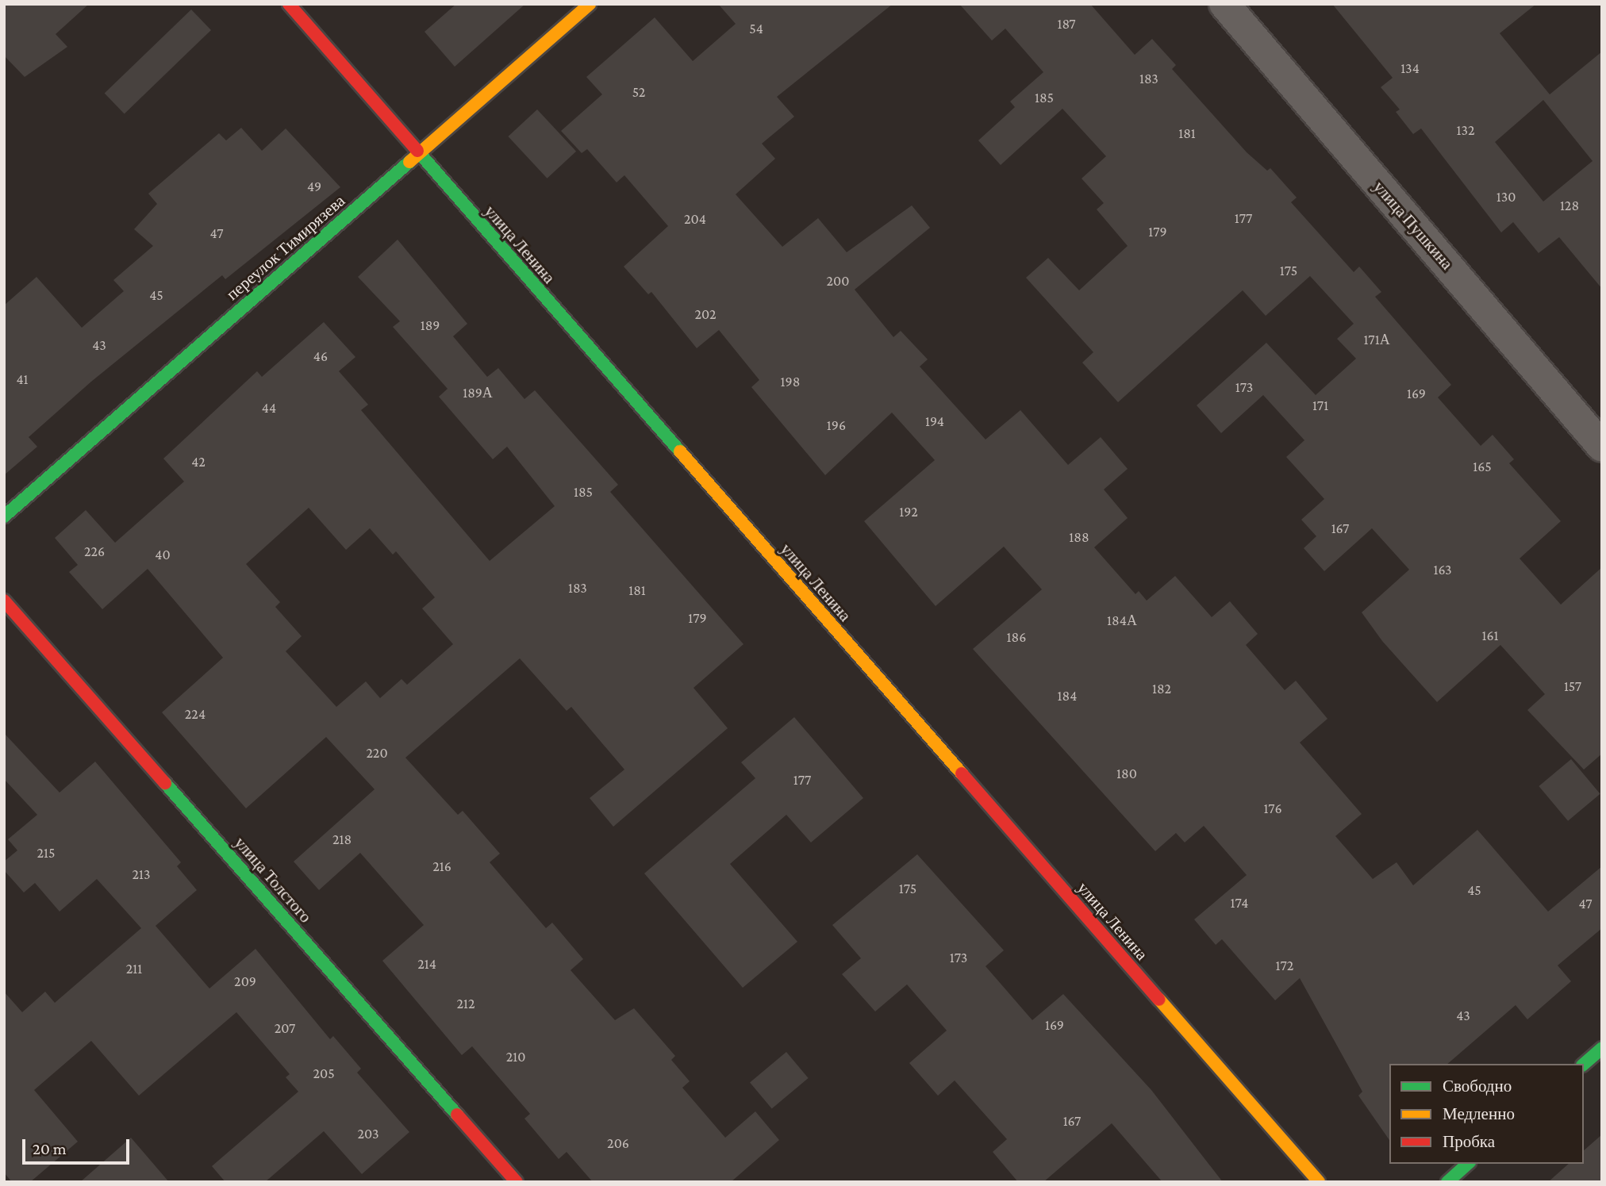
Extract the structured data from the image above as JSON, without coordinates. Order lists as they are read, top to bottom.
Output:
{
  "streets": {
    "street": [
      "улица Пушкина",
      "улица Ленина",
      "переулок Тимирязева",
      "улица Толстого"
    ]
  },
  "crossings": [
    ["улица Ленина", "переулок Тимирязева"]
  ],
  "house_numbers": [
    "187",
    "54",
    "134",
    "183",
    "52",
    "185",
    "132",
    "181",
    "49",
    "130",
    "128",
    "177",
    "204",
    "179",
    "47",
    "175",
    "200",
    "45",
    "202",
    "189",
    "171А",
    "43",
    "46",
    "41",
    "198",
    "173",
    "189А",
    "169",
    "171",
    "44",
    "194",
    "196",
    "42",
    "165",
    "185",
    "192",
    "167",
    "188",
    "226",
    "40",
    "163",
    "183",
    "181",
    "179",
    "184А",
    "161",
    "186",
    "157",
    "182",
    "184",
    "224",
    "220",
    "180",
    "177",
    "176",
    "218",
    "215",
    "216",
    "213",
    "175",
    "45",
    "174",
    "47",
    "173",
    "214",
    "172",
    "211",
    "209",
    "212",
    "43",
    "169",
    "207",
    "210",
    "205",
    "167",
    "203",
    "206"
  ],
  "legend": ["Свободно", "Медленно", "Пробка"],
  "scale_bar": "20 m"
}
